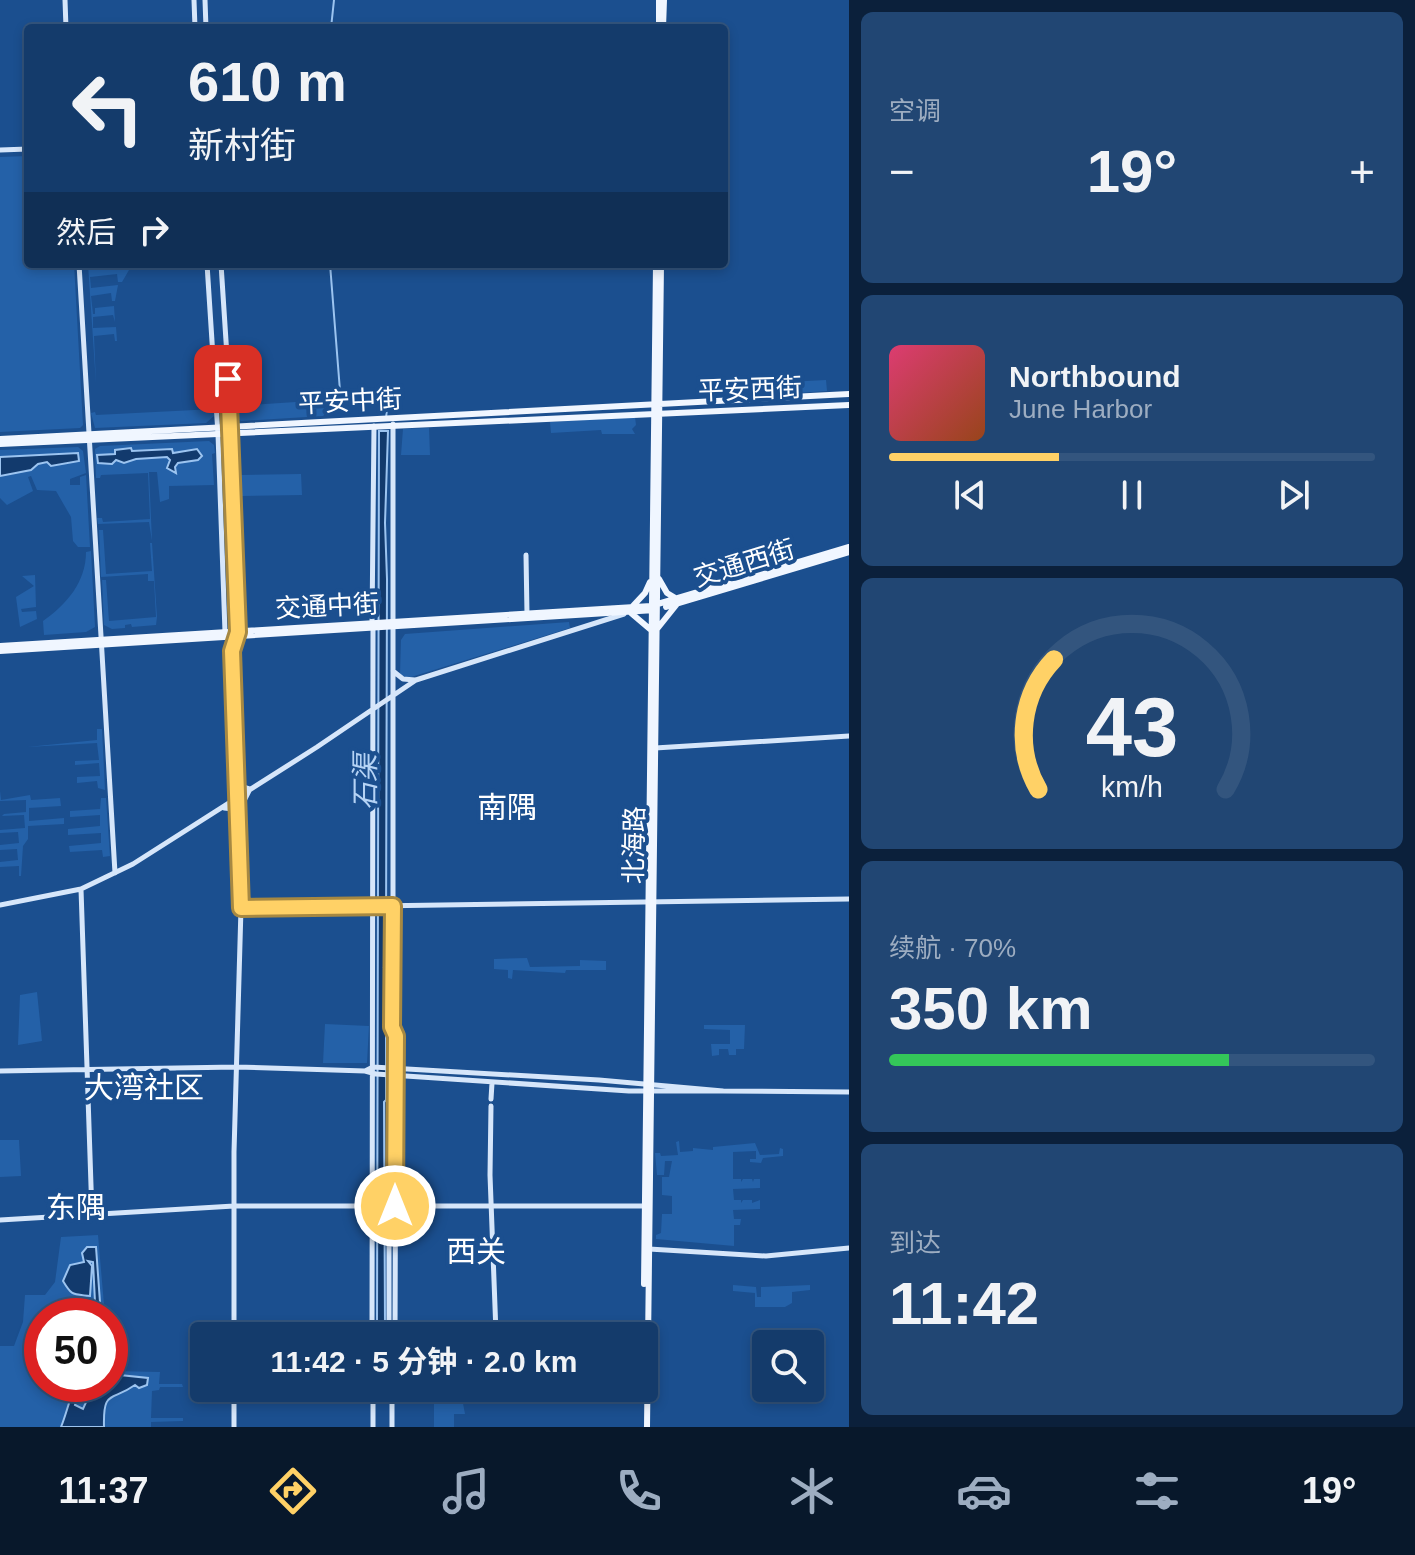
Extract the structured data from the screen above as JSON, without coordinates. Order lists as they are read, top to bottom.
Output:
{
  "streets": {
    "main road": [
      "平安西街",
      "平安中街",
      "交通西街",
      "交通中街",
      "北海路"
    ]
  },
  "crossings": [
    ["平安西街", "平安中街"],
    ["平安西街", "北海路"],
    ["平安中街", "北海路"],
    ["交通西街", "交通中街"],
    ["交通西街", "北海路"],
    ["交通中街", "北海路"]
  ],
  "districts": [
    "南隅",
    "大湾社区",
    "东隅",
    "西关"
  ],
  "water": ["石渠"],
  "page": {
    "tile": [
      "空调",
      ["续航 · 70%", "350 km"],
      ["到达", "11:42"]
    ],
    "turn": ["610 m", "新村街"],
    "heat": ["−", "19°", "+"],
    "then": "然后",
    "song": ["Northbound", "June Harbor"],
    "limit": "50",
    "trip": "11:42 · 5 分钟 · 2.0 km",
    "tabs": ["11:37", "19°"],
    "gauge": ["43", "km/h"]
  }
}
